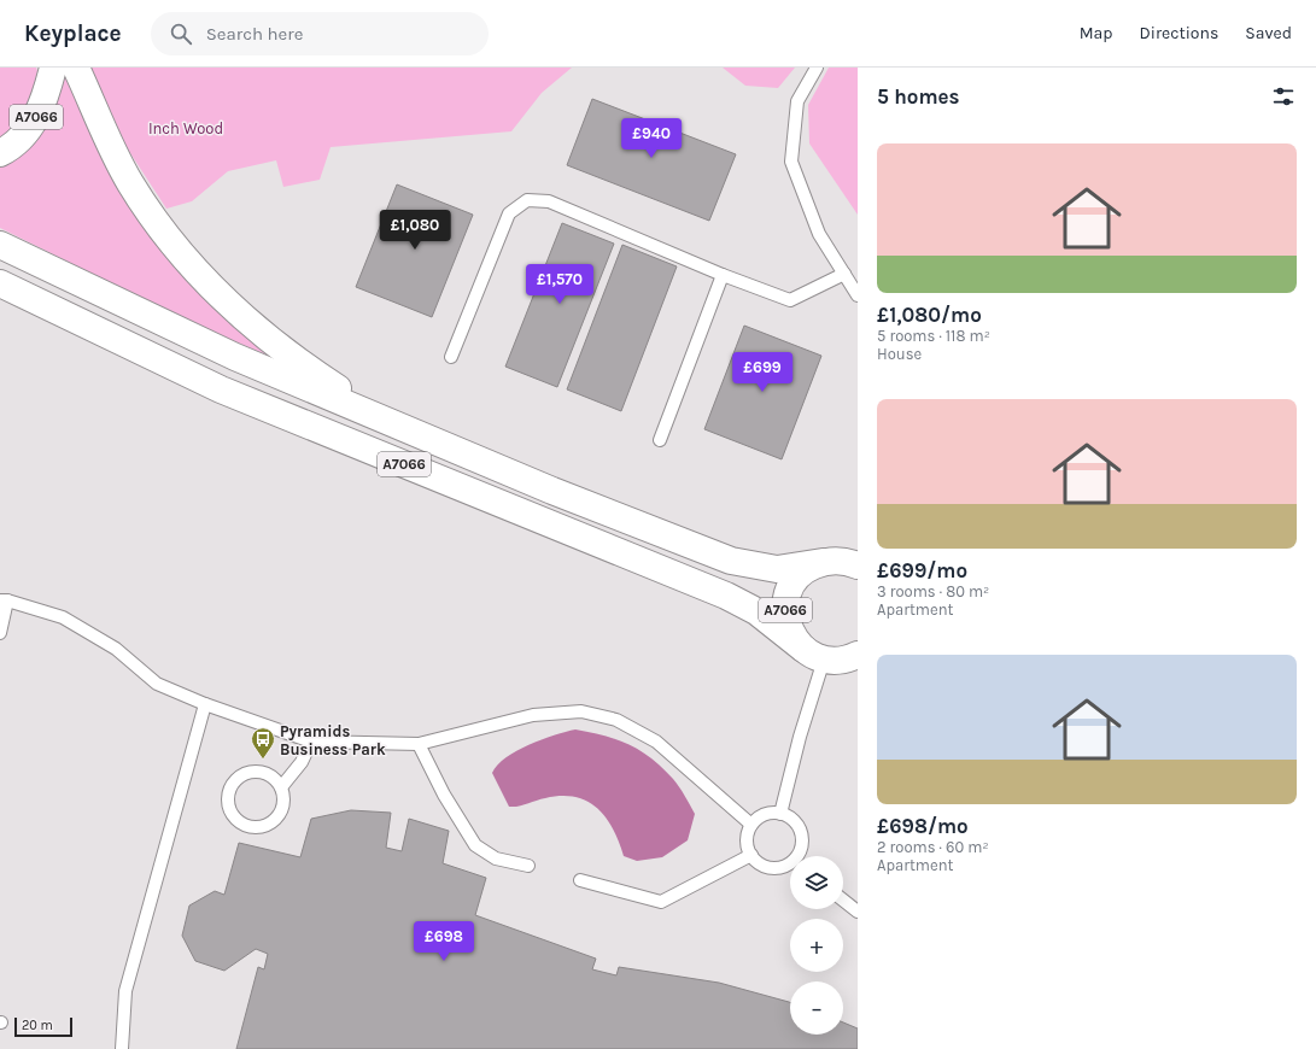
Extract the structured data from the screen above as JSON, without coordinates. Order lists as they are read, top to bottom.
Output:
{
  "streets": {
    "main road": ["A7066"]
  },
  "parks": ["Inch Wood"],
  "places": {
    "bus stop": ["Pyramids Business Park"]
  },
  "scale_bar": "20 m",
  "page": {
    "header": "Keyplace",
    "search": "Search here",
    "nav": ["Map", "Directions", "Saved"],
    "heading": "5 homes",
    "price": [
      "£940",
      "£1,080",
      "£1,570",
      "£699",
      "£698"
    ],
    "list": [
      {
        "name": "£1,080/mo",
        "note": "5 rooms · 118 m² · House"
      },
      {
        "name": "£699/mo",
        "note": "3 rooms · 80 m² · Apartment"
      },
      {
        "name": "£698/mo",
        "note": "2 rooms · 60 m² · Apartment"
      }
    ],
    "map_buttons": ["+", "−"],
    "scale": "20 m"
  }
}
